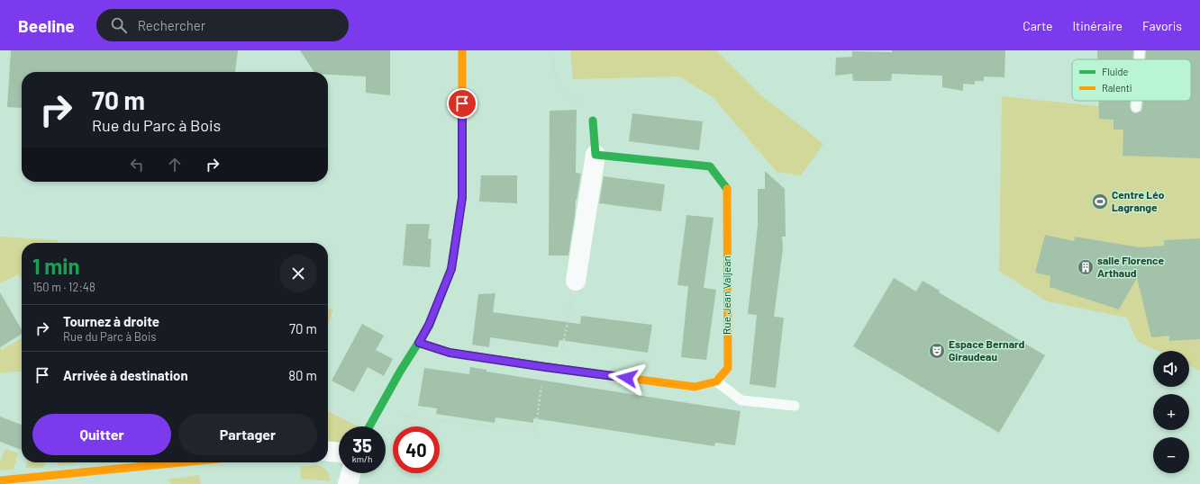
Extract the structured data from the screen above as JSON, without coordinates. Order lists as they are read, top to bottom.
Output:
{
  "streets": {
    "street": ["Rue Jean Valjean"]
  },
  "places": {
    "sports": ["Centre Léo Lagrange"],
    "building": ["salle Florence Arthaud"],
    "theatre": ["Espace Bernard Giraudeau"]
  },
  "legend": ["Fluide", "Ralenti"],
  "page": {
    "header": "Beeline",
    "search": "Rechercher",
    "nav": ["Carte", "Itinéraire", "Favoris"],
    "turn": ["70 m", "Rue du Parc à Bois"],
    "heading": ["1 min", "150 m · 12:48"],
    "list": [
      {
        "name": "Tournez à droite",
        "note": "Rue du Parc à Bois",
        "value": "70 m"
      },
      {
        "name": "Arrivée à destination",
        "value": "80 m"
      }
    ],
    "map_buttons": ["+", "−"],
    "buttons": ["Quitter", "Partager"],
    "speed": "35 km/h",
    "limit": "40"
  }
}
